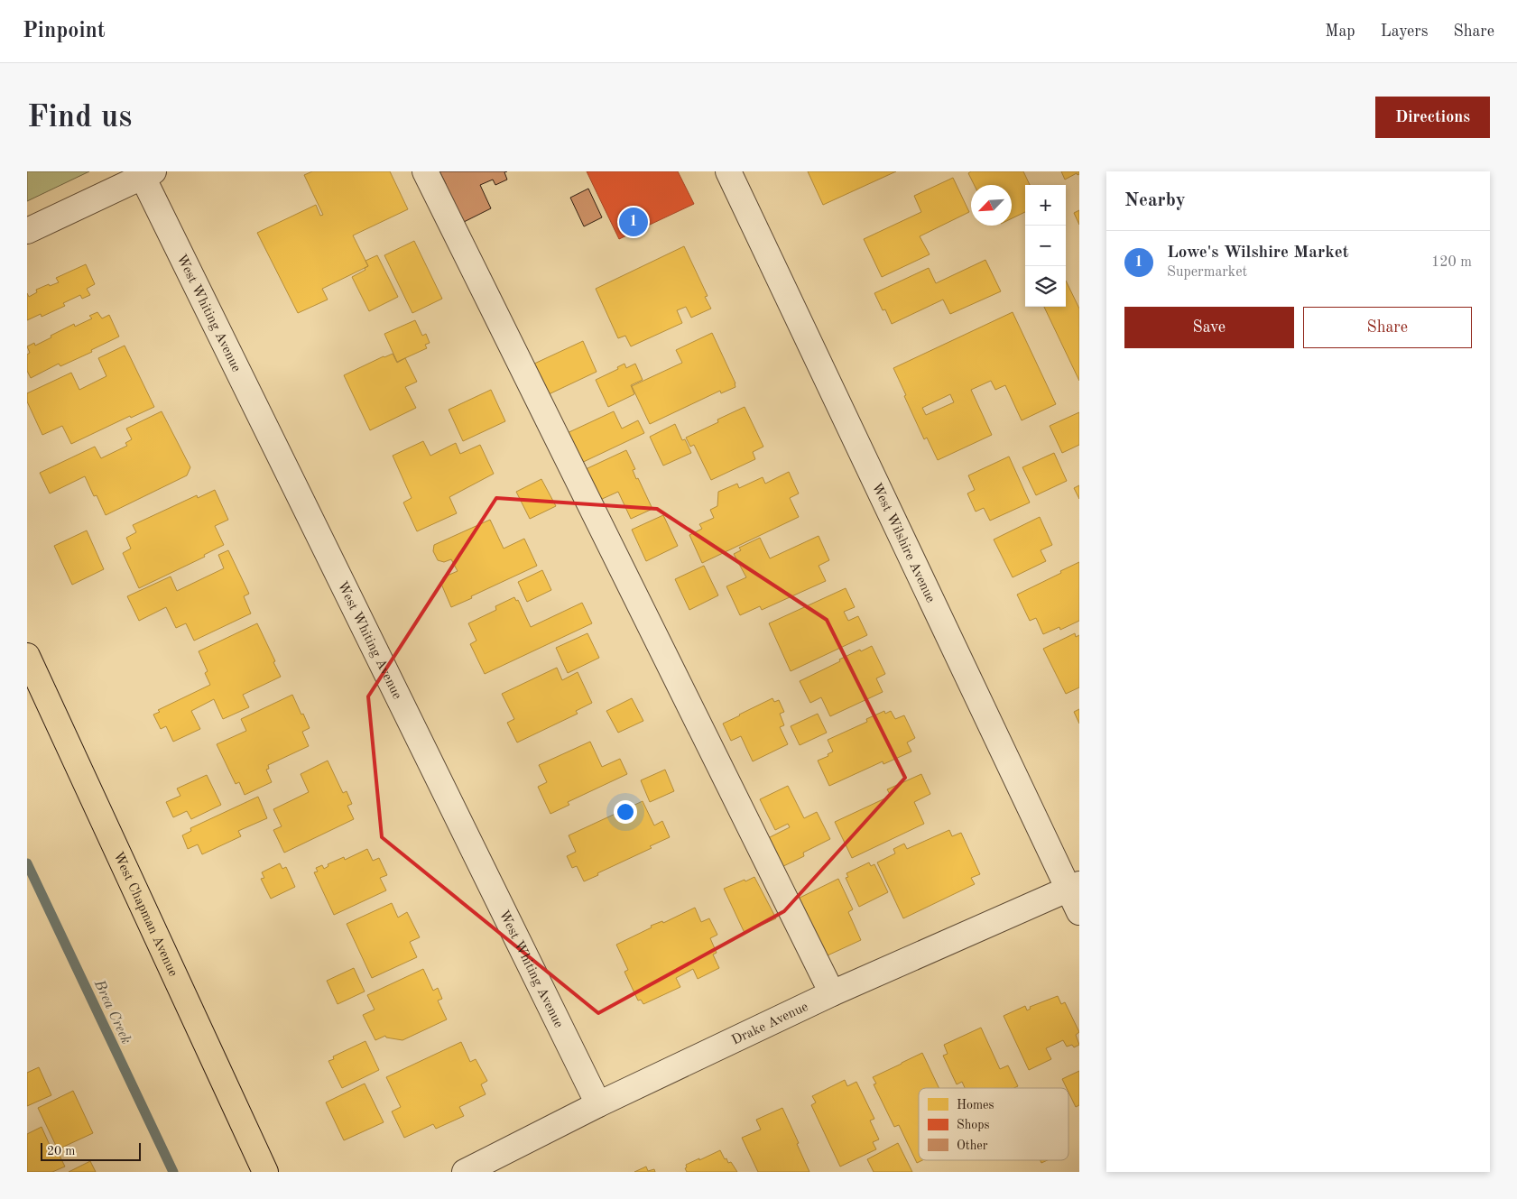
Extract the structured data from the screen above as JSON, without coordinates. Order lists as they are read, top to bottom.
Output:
{
  "streets": {
    "main road": ["West Chapman Avenue"],
    "street": ["West Whiting Avenue", "West Wilshire Avenue", "Drake Avenue"]
  },
  "crossings": [
    ["West Whiting Avenue", "Drake Avenue"],
    ["West Wilshire Avenue", "Drake Avenue"]
  ],
  "water": ["Brea Creek"],
  "legend": ["Homes", "Shops", "Other"],
  "scale_bar": "20 m",
  "north": "bottom left",
  "page": {
    "header": "Pinpoint",
    "nav": ["Map", "Layers", "Share"],
    "buttons": [
      "Directions",
      ["Save", "Share"]
    ],
    "title": "Find us",
    "heading": "Nearby",
    "map_buttons": ["+", "−"],
    "pins": "1",
    "list": [
      {
        "mark": "1",
        "name": "Lowe's Wilshire Market",
        "note": "Supermarket",
        "value": "120 m"
      }
    ],
    "scale": "20 m"
  }
}
